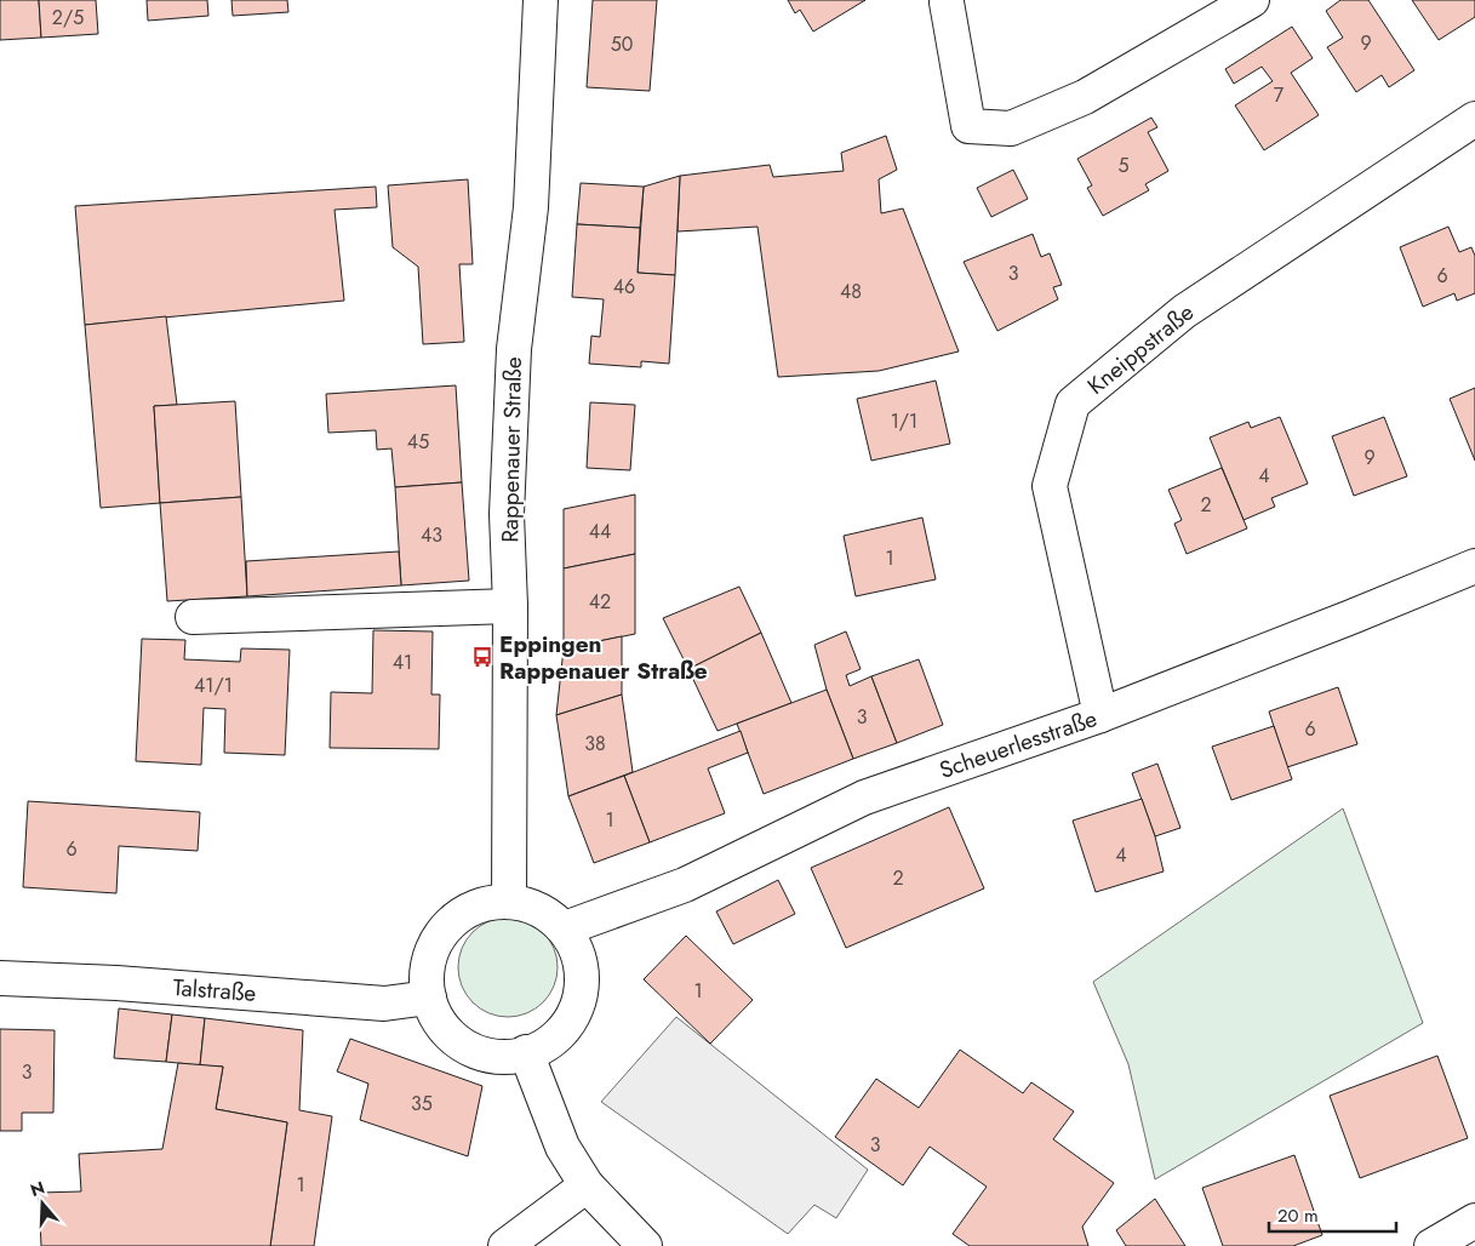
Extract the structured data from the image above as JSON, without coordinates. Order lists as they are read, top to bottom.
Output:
{
  "streets": {
    "street": [
      "Kneippstraße",
      "Rappenauer Straße",
      "Scheuerlesstraße",
      "Talstraße"
    ]
  },
  "crossings": [
    ["Kneippstraße", "Scheuerlesstraße"],
    ["Rappenauer Straße", "Scheuerlesstraße"],
    ["Rappenauer Straße", "Talstraße"],
    ["Scheuerlesstraße", "Talstraße"]
  ],
  "places": {
    "bus stop": ["Eppingen Rappenauer Straße"]
  },
  "house_numbers": [
    "2/5",
    "9",
    "50",
    "7",
    "5",
    "3",
    "6",
    "46",
    "48",
    "1/1",
    "45",
    "9",
    "4",
    "2",
    "44",
    "43",
    "1",
    "42",
    "41",
    "41/1",
    "3",
    "6",
    "38",
    "1",
    "6",
    "4",
    "2",
    "1",
    "3",
    "35",
    "3",
    "1"
  ],
  "scale_bar": "20 m",
  "north": "top"
}
